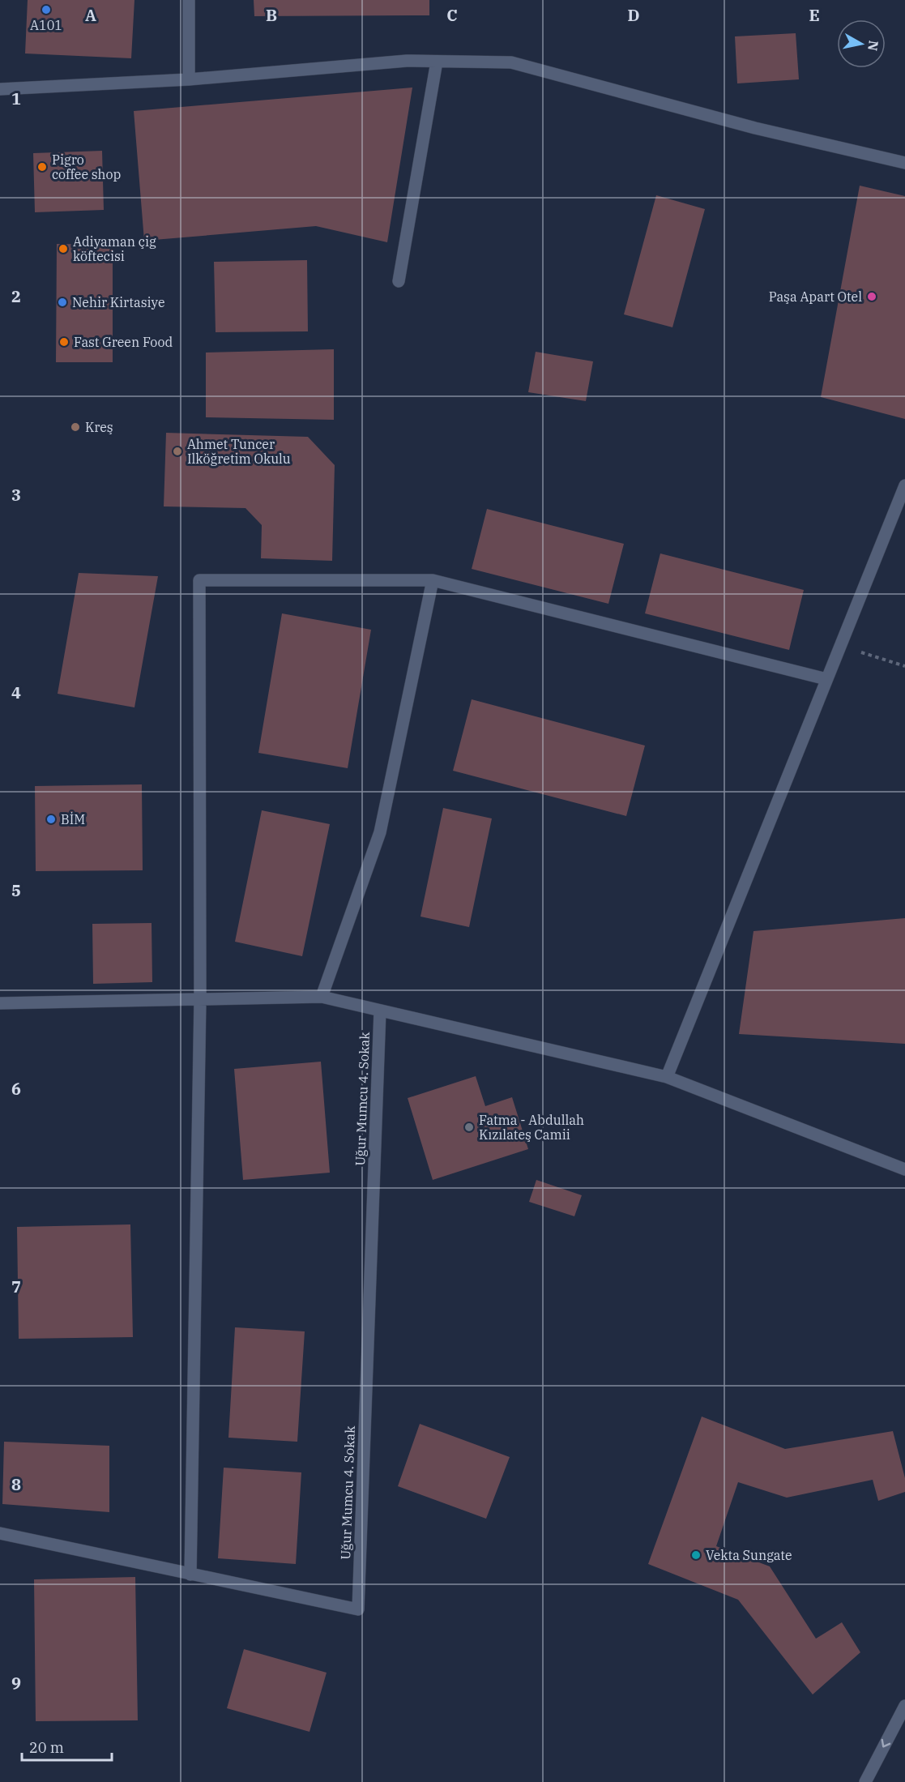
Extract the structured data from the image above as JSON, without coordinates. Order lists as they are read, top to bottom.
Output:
{
  "streets": {
    "street": ["Uğur Mumcu 4. Sokak"]
  },
  "places": [
    "A101",
    "Pigro coffee shop",
    "Adiyaman çig köftecisi",
    "Paşa Apart Otel",
    "Nehir Kirtasiye",
    "Fast Green Food",
    "Kreş",
    "Ahmet Tuncer Ilköğretim Okulu",
    "BİM",
    "Fatma - Abdullah Kızılateş Camii",
    "Vekta Sungate"
  ],
  "scale_bar": "20 m",
  "north": "right",
  "grid": {
    "columns": [
      "A",
      "B",
      "C",
      "D",
      "E"
    ],
    "rows": [
      "1",
      "2",
      "3",
      "4",
      "5",
      "6",
      "7",
      "8",
      "9"
    ]
  }
}
